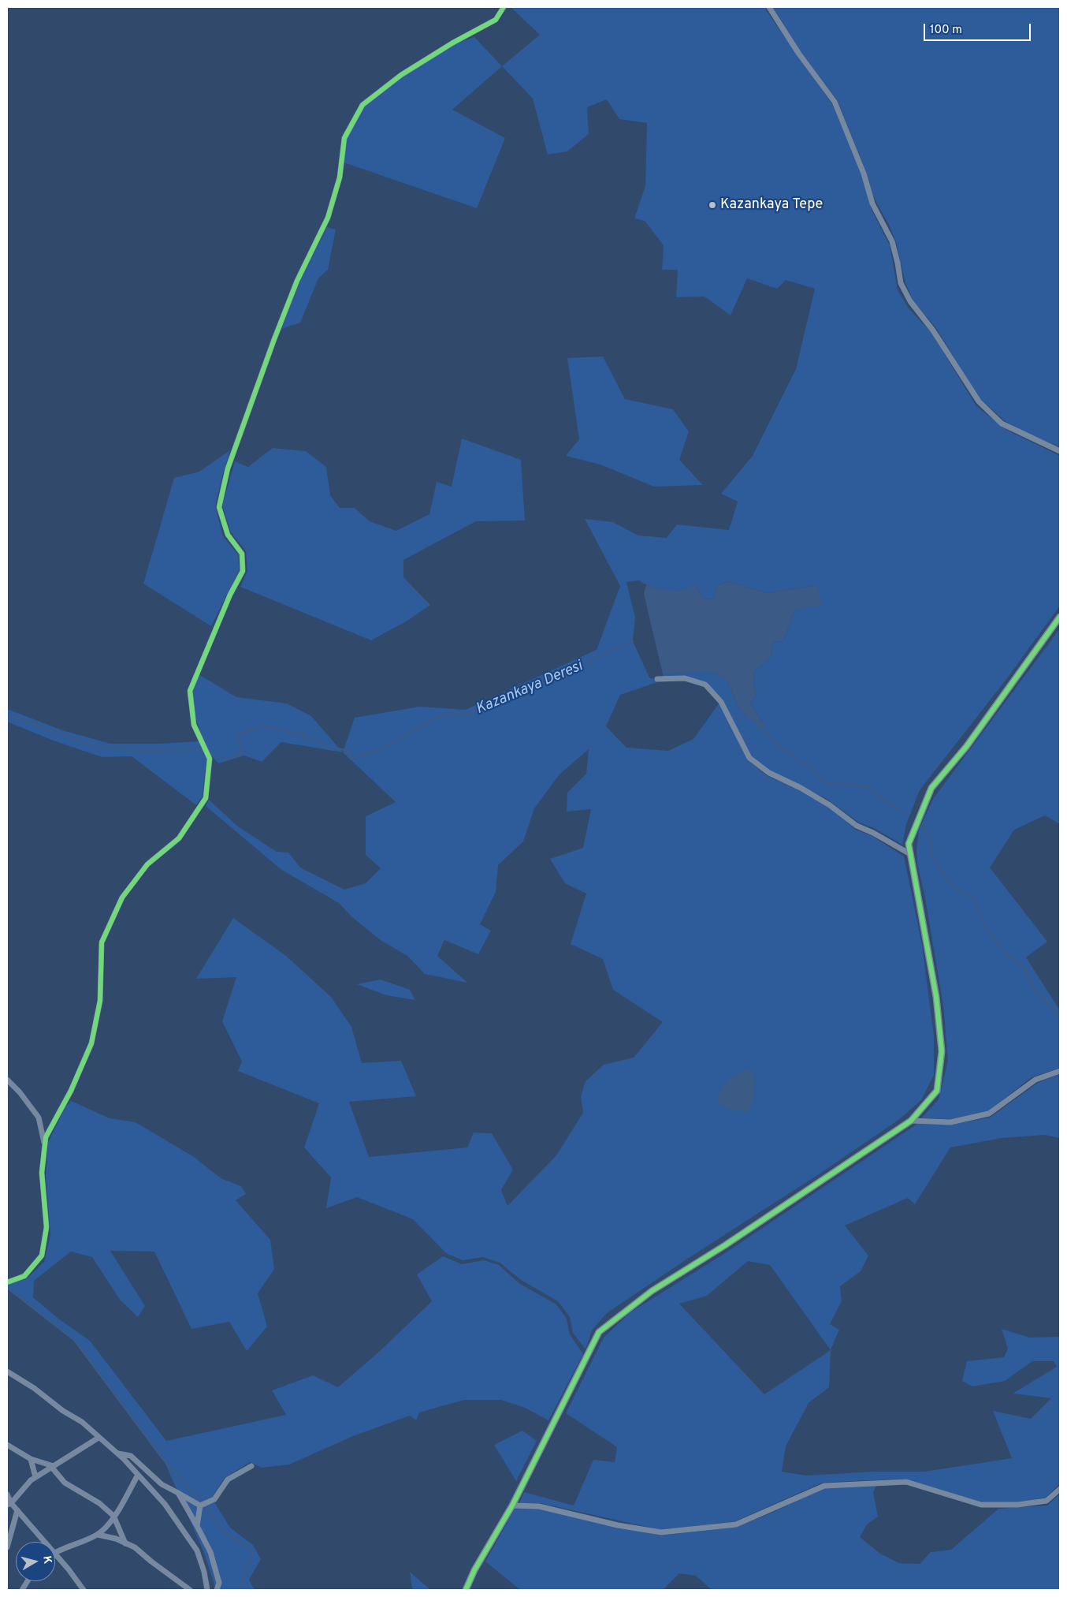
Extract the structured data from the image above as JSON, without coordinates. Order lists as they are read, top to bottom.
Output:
{
  "water": ["Kazankaya Deresi"],
  "places": ["Kazankaya Tepe"],
  "scale_bar": "100 m",
  "north": "right"
}
